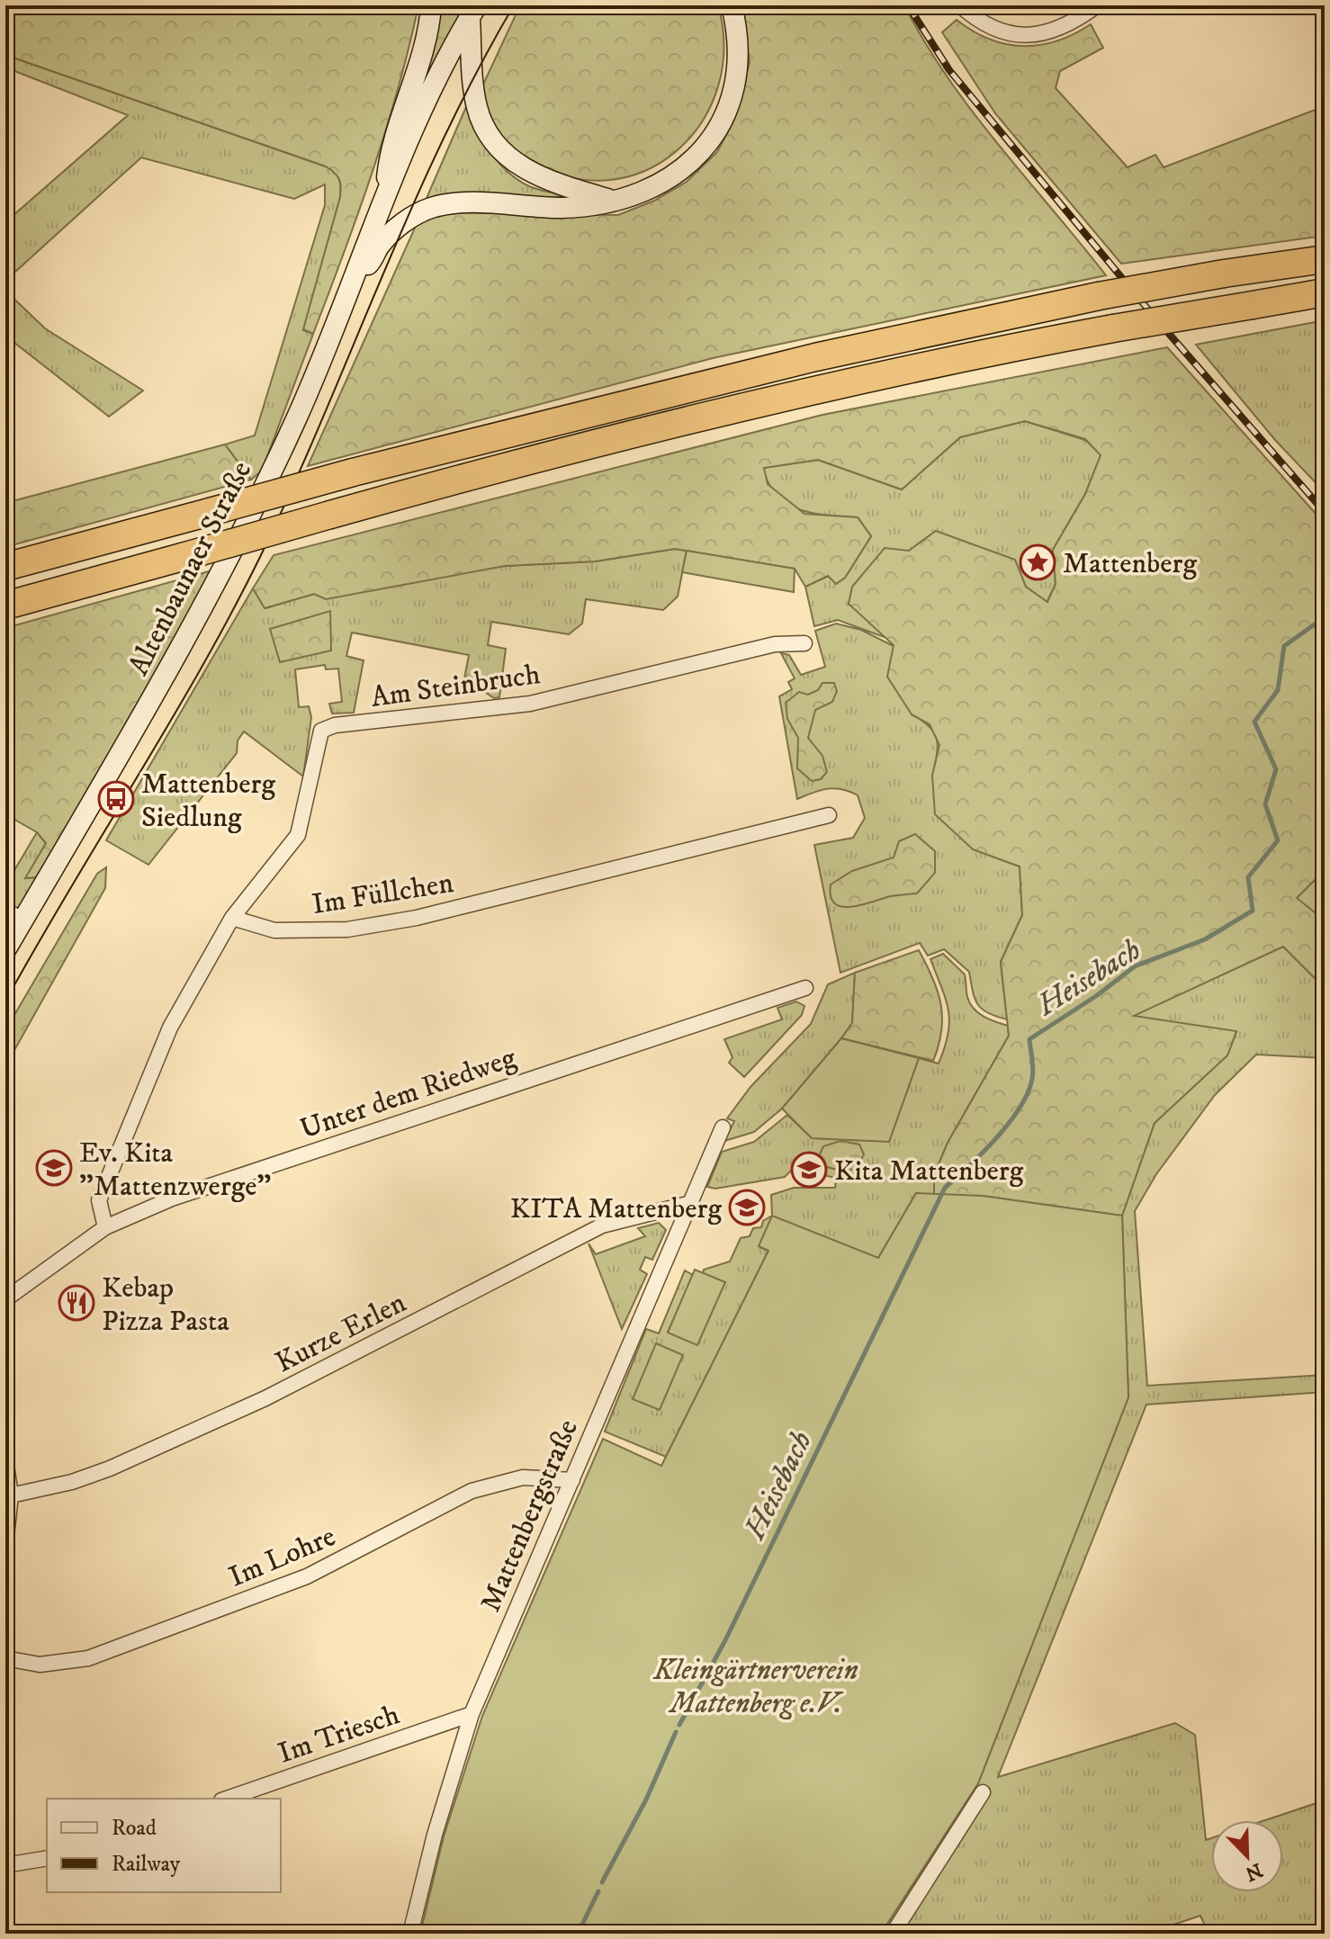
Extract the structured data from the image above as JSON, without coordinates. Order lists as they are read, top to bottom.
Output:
{
  "streets": {
    "main road": ["Altenbaunaer Straße"],
    "street": [
      "Am Steinbruch",
      "Im Füllchen",
      "Unter dem Riedweg",
      "Kurze Erlen",
      "Mattenbergstraße",
      "Im Lohre",
      "Im Triesch"
    ]
  },
  "crossings": [
    ["Am Steinbruch", "Im Füllchen"],
    ["Kurze Erlen", "Mattenbergstraße"],
    ["Mattenbergstraße", "Im Lohre"],
    ["Mattenbergstraße", "Im Triesch"]
  ],
  "water": ["Heisebach"],
  "parks": ["Kleingärtnerverein Mattenberg e.V."],
  "places": {
    "place": ["Mattenberg"],
    "bus stop": ["Mattenberg Siedlung"],
    "school or university": ["Ev. Kita \"Mattenzwerge\"", "Kita Mattenberg", "KITA Mattenberg"],
    "restaurant": ["Kebap Pizza Pasta"]
  },
  "legend": ["Road", "Railway"],
  "north": "bottom right"
}
